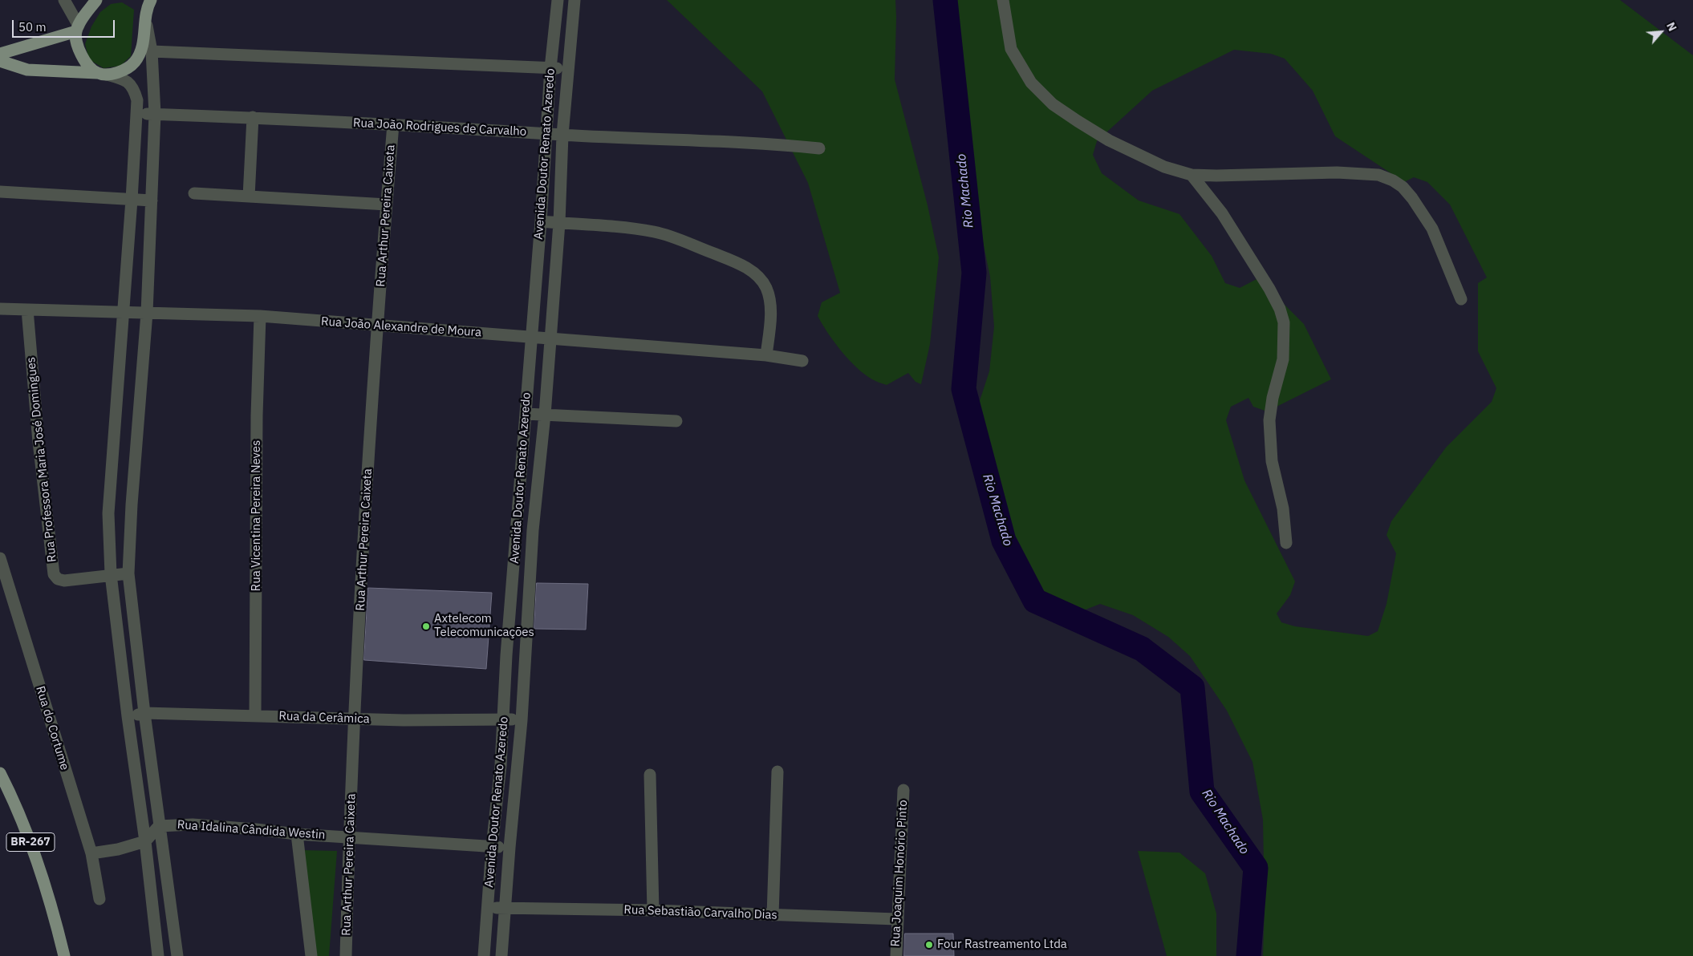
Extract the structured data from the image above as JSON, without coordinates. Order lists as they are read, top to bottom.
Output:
{
  "streets": {
    "main road": ["BR-267"],
    "street": [
      "Rua João Rodrigues de Carvalho",
      "Avenida Doutor Renato Azeredo",
      "Rua Arthur Pereira Caixeta",
      "Rua João Alexandre de Moura",
      "Rua Professora Maria José Domingues",
      "Rua Vicentina Pereira Neves",
      "Rua da Cerâmica",
      "Rua do Cortume",
      "Rua Idalina Cândida Westin",
      "Rua Joaquim Honório Pinto",
      "Rua Sebastião Carvalho Dias"
    ]
  },
  "crossings": [
    ["Rua João Rodrigues de Carvalho", "Avenida Doutor Renato Azeredo"],
    ["Rua João Rodrigues de Carvalho", "Rua Arthur Pereira Caixeta"],
    ["Avenida Doutor Renato Azeredo", "Rua João Alexandre de Moura"],
    ["Avenida Doutor Renato Azeredo", "Rua da Cerâmica"],
    ["Avenida Doutor Renato Azeredo", "Rua Idalina Cândida Westin"],
    ["Avenida Doutor Renato Azeredo", "Rua Sebastião Carvalho Dias"],
    ["Rua Arthur Pereira Caixeta", "Rua João Alexandre de Moura"],
    ["Rua Arthur Pereira Caixeta", "Rua da Cerâmica"],
    ["Rua Arthur Pereira Caixeta", "Rua Idalina Cândida Westin"],
    ["Rua João Alexandre de Moura", "Rua Professora Maria José Domingues"],
    ["Rua João Alexandre de Moura", "Rua Vicentina Pereira Neves"],
    ["Rua Vicentina Pereira Neves", "Rua da Cerâmica"],
    ["Rua Joaquim Honório Pinto", "Rua Sebastião Carvalho Dias"]
  ],
  "water": ["Rio Machado"],
  "places": ["Axtelecom Telecomunicações", "Four Rastreamento Ltda"],
  "scale_bar": "50 m",
  "north": "top right"
}
